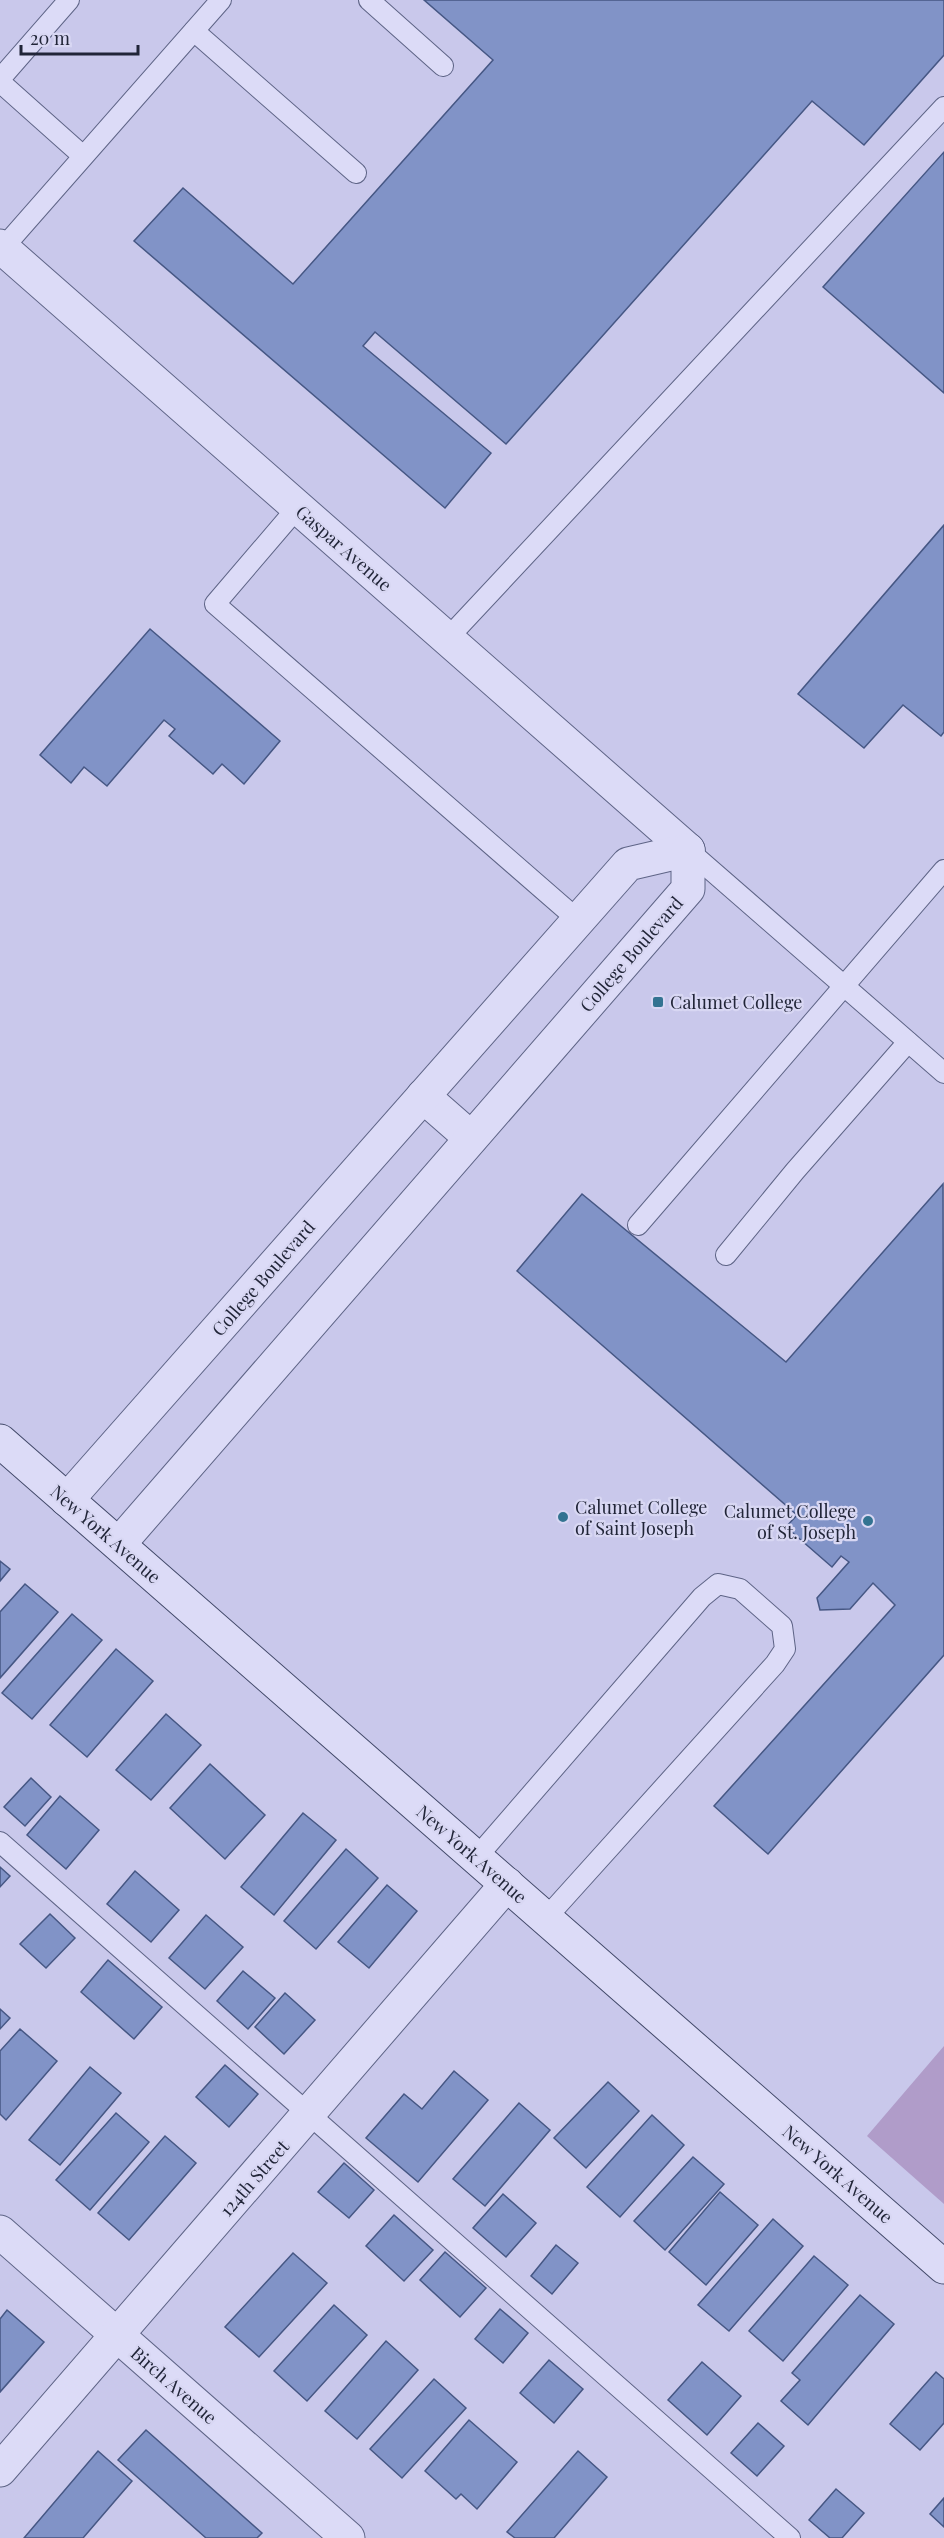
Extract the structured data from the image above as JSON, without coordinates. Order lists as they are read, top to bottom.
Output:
{
  "streets": {
    "street": [
      "Gaspar Avenue",
      "College Boulevard",
      "New York Avenue",
      "124th Street",
      "Birch Avenue"
    ]
  },
  "crossings": [
    ["Gaspar Avenue", "College Boulevard"],
    ["College Boulevard", "New York Avenue"],
    ["New York Avenue", "124th Street"],
    ["124th Street", "Birch Avenue"]
  ],
  "places": {
    "transit": ["Calumet College"],
    "other": ["Calumet College of Saint Joseph", "Calumet College of St. Joseph"]
  },
  "scale_bar": "20 m"
}
